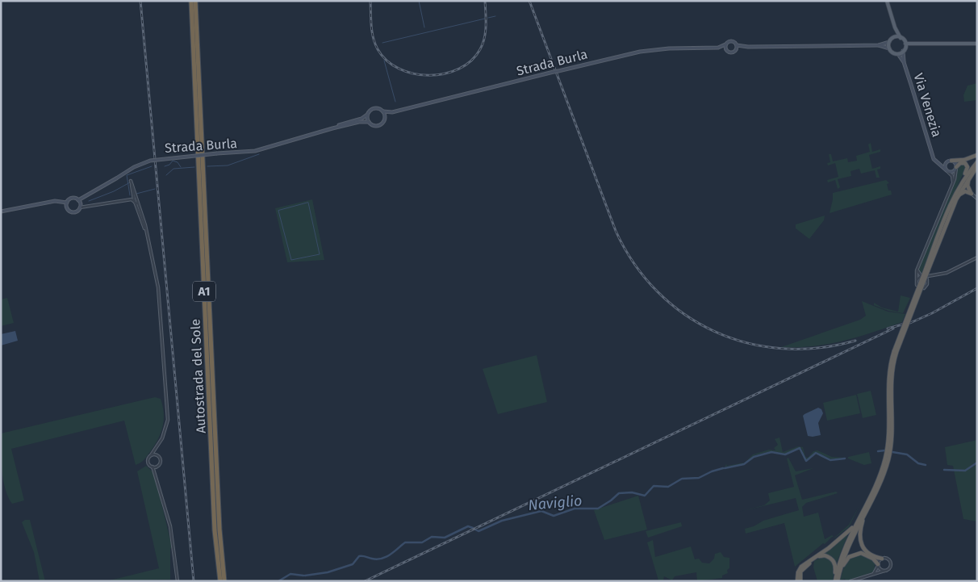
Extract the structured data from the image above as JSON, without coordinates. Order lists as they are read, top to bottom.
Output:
{
  "streets": {
    "highway": ["A1", "Autostrada del Sole"],
    "main road": ["Strada Burla", "Via Venezia"]
  },
  "crossings": [
    ["Strada Burla", "Via Venezia"]
  ],
  "water": ["Naviglio"]
}
